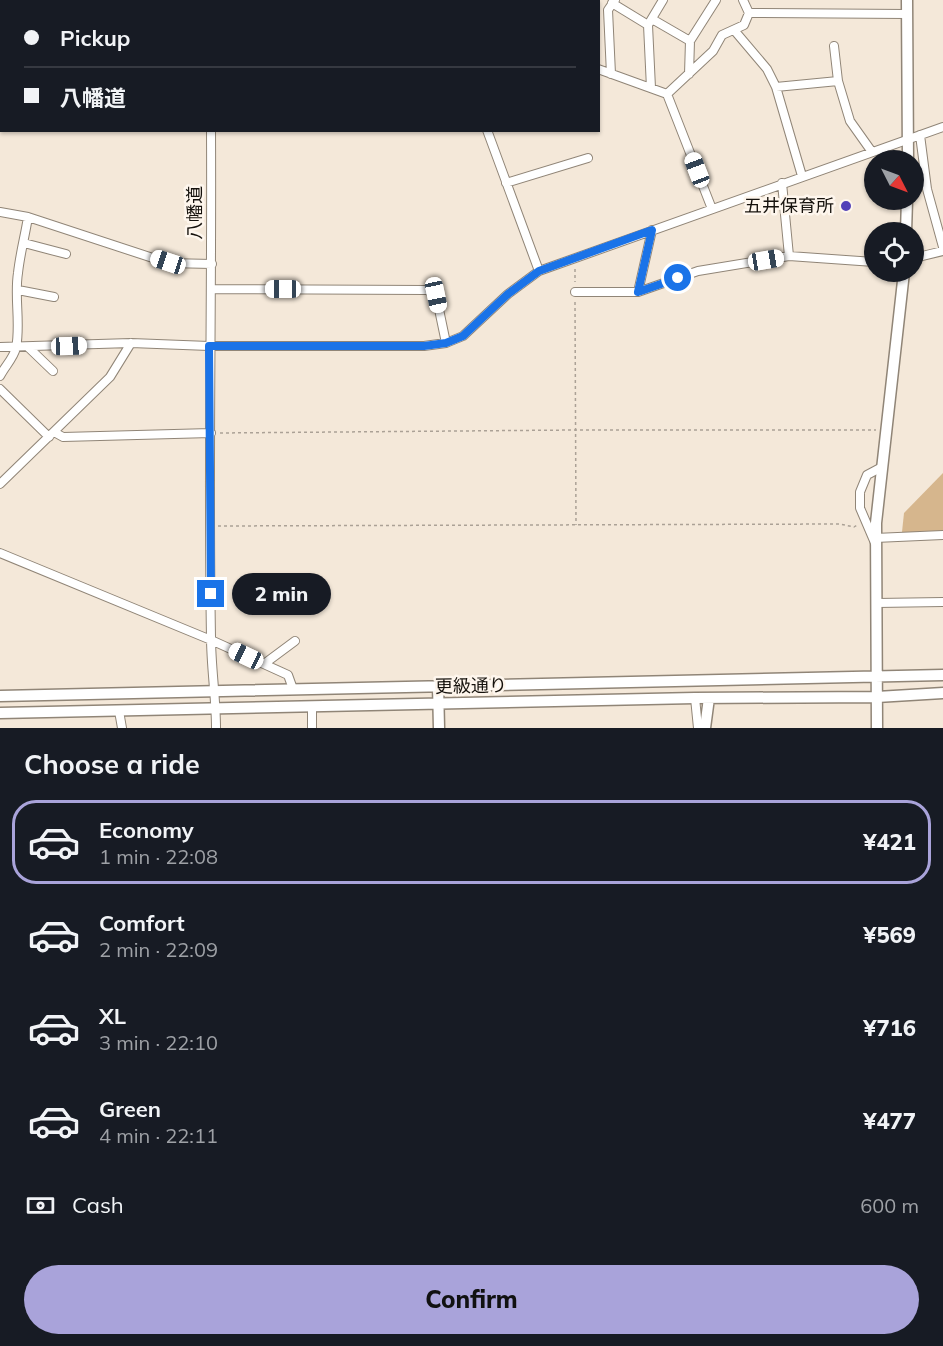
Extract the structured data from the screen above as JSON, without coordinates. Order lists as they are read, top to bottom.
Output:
{
  "streets": {
    "street": ["八幡道", "更級通り"]
  },
  "crossings": [
    ["八幡道", "更級通り"]
  ],
  "places": ["五井保育所"],
  "north": "bottom right",
  "page": {
    "banner": ["Pickup", "八幡道"],
    "bubble": "2 min",
    "heading": "Choose a ride",
    "list": [
      {
        "name": "Economy",
        "note": "1 min · 22:08",
        "value": "¥421"
      },
      {
        "name": "Comfort",
        "note": "2 min · 22:09",
        "value": "¥569"
      },
      {
        "name": "XL",
        "note": "3 min · 22:10",
        "value": "¥716"
      },
      {
        "name": "Green",
        "note": "4 min · 22:11",
        "value": "¥477"
      }
    ],
    "pay": ["Cash", "600 m"],
    "buttons": "Confirm"
  }
}
